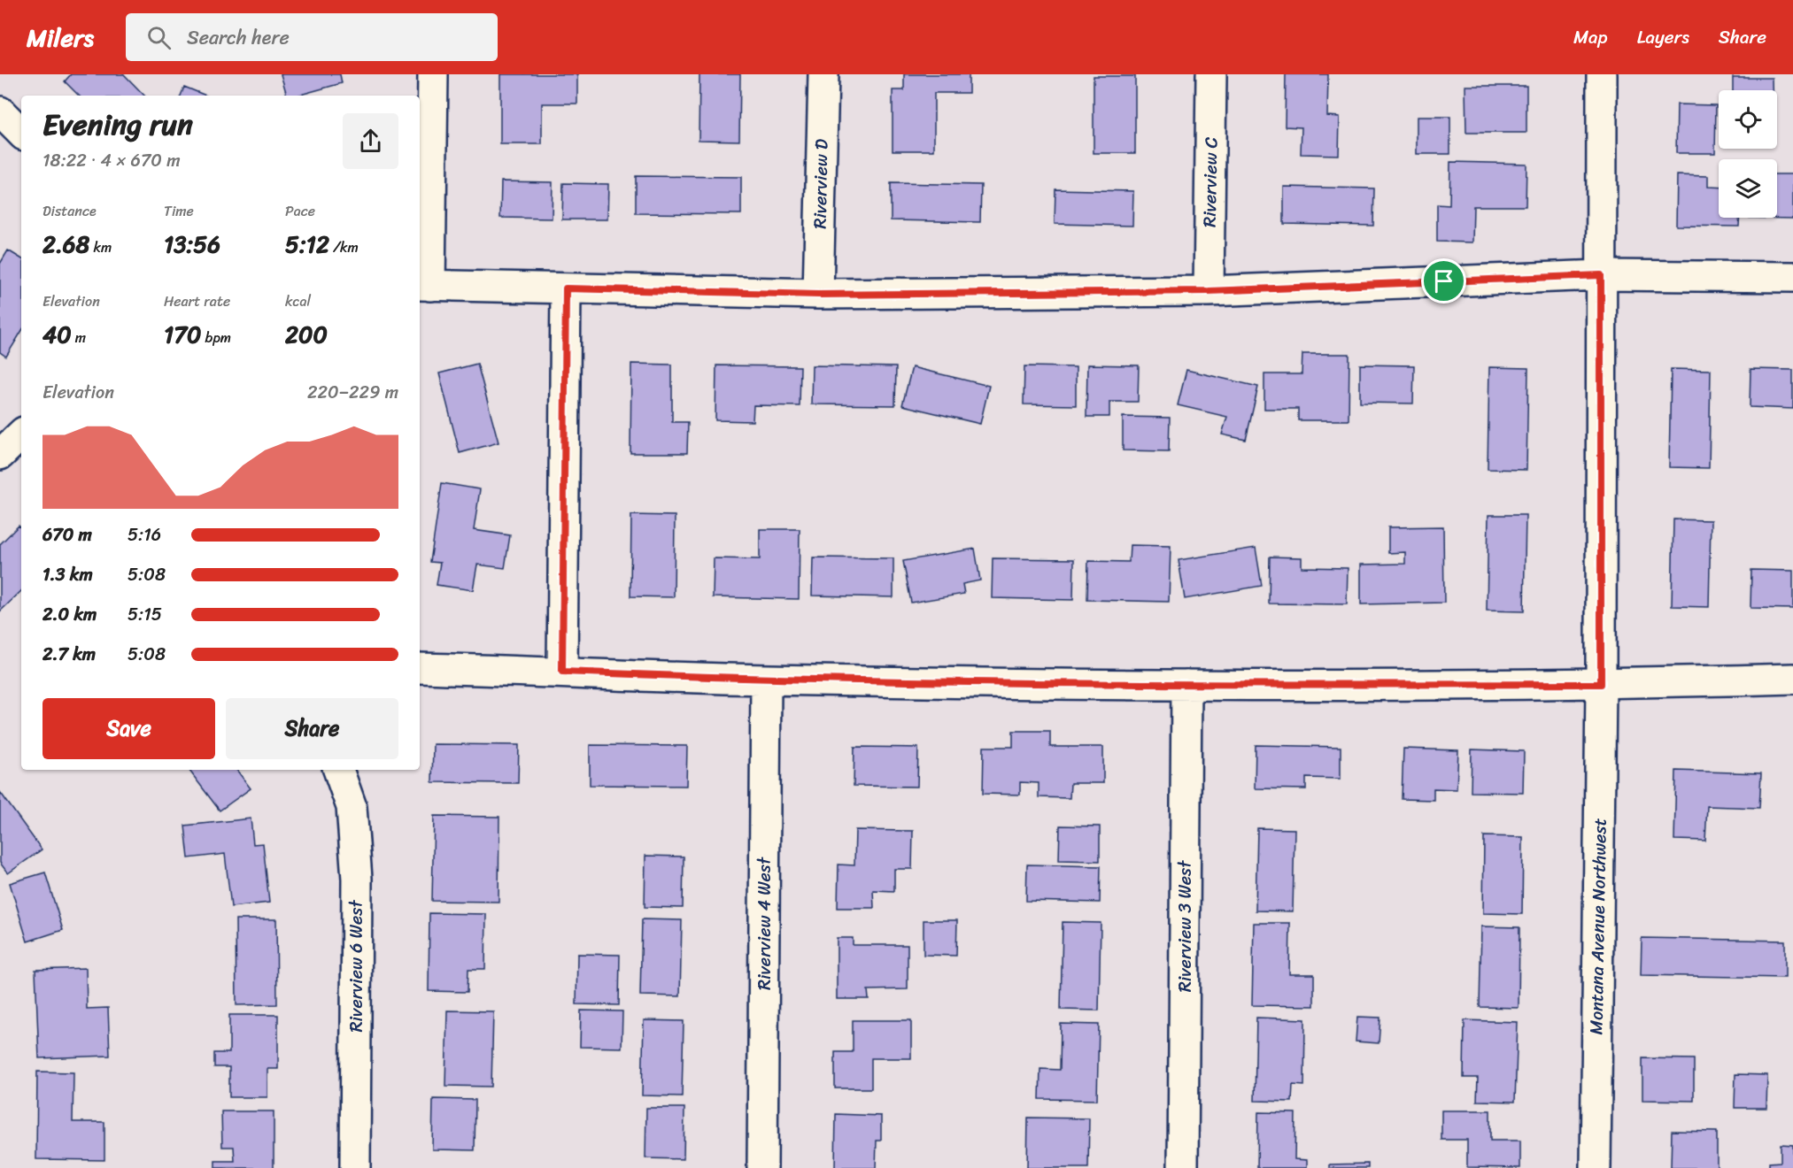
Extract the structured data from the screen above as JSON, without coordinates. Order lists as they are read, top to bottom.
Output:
{
  "streets": {
    "street": [
      "Riverview C",
      "Riverview D",
      "Riverview 4 West",
      "Riverview 3 West",
      "Montana Avenue Northwest",
      "Riverview 6 West"
    ]
  },
  "page": {
    "header": "Milers",
    "search": "Search here",
    "nav": ["Map", "Layers", "Share"],
    "heading": ["Evening run", "18:22 · 4 × 670 m"],
    "stats": [
      ["Distance", "2.68 km"],
      ["Time", "13:56"],
      ["Pace", "5:12 /km"],
      ["Elevation", "40 m"],
      ["Heart rate", "170 bpm"],
      ["kcal", "200"]
    ],
    "chart": ["Elevation", "220–229 m"],
    "list": [
      {
        "name": "670 m",
        "note": "5:16"
      },
      {
        "name": "1.3 km",
        "note": "5:08"
      },
      {
        "name": "2.0 km",
        "note": "5:15"
      },
      {
        "name": "2.7 km",
        "note": "5:08"
      }
    ],
    "buttons": ["Save", "Share"]
  }
}
